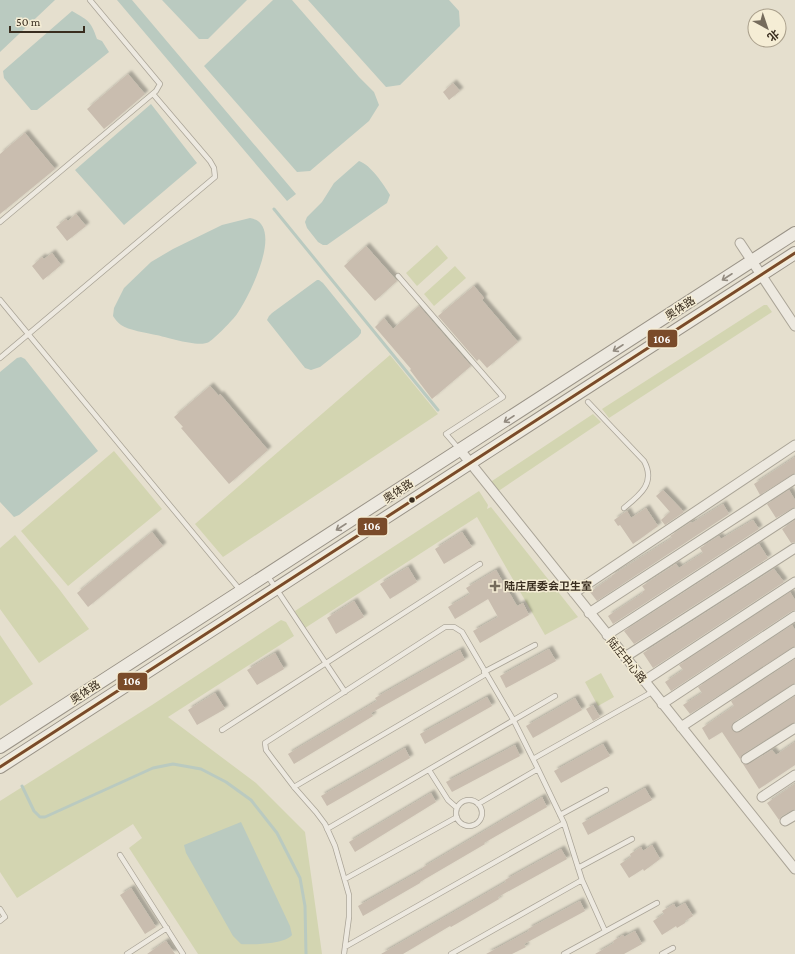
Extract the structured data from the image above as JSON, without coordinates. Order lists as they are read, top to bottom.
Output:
{
  "streets": {
    "main road": ["奥体路"],
    "street": ["陆庄中心路"]
  },
  "crossings": [
    ["奥体路", "陆庄中心路"]
  ],
  "places": {
    "health": ["陆庄居委会卫生室"]
  },
  "lines": ["transit line 106"],
  "scale_bar": "50 m",
  "north": "bottom right"
}
